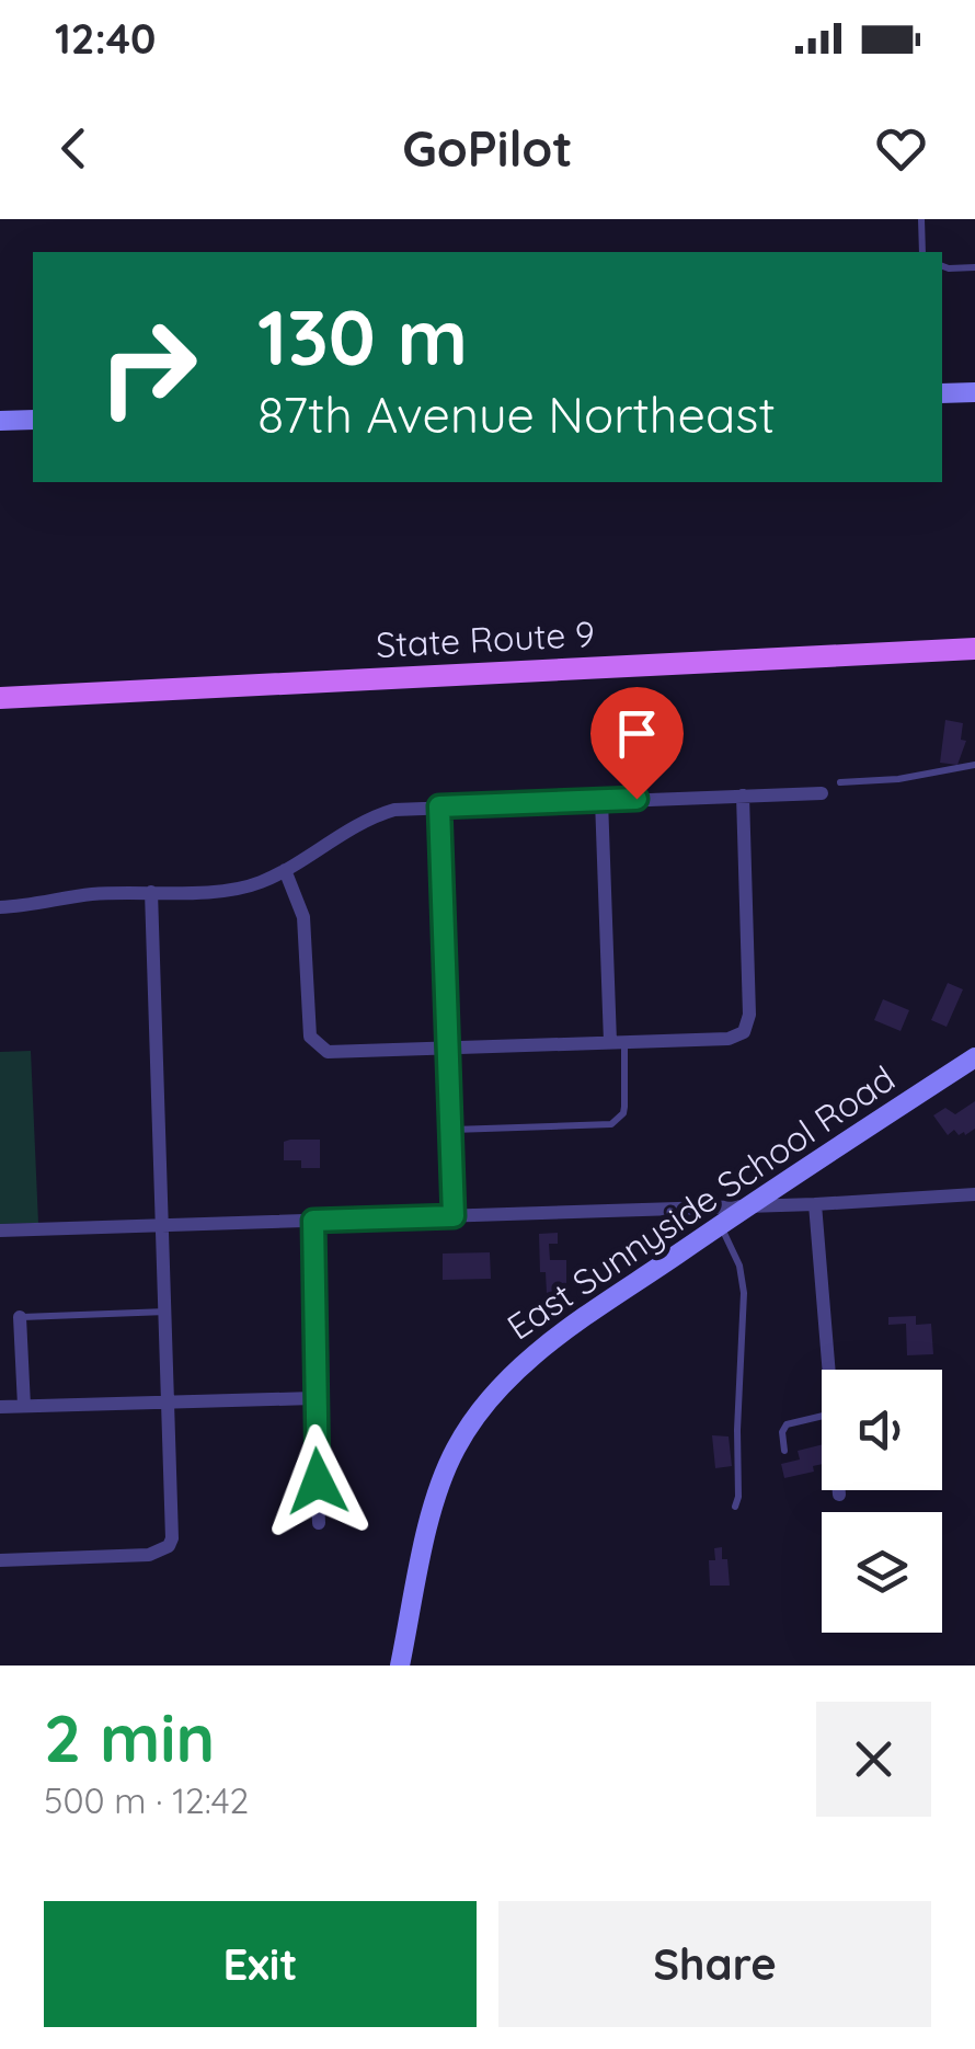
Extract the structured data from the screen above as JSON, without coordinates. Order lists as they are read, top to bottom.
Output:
{
  "streets": {
    "main road": ["State Route 9"],
    "street": ["East Sunnyside School Road"]
  },
  "page": {
    "status": "12:40",
    "header": "GoPilot",
    "turn": ["130 m", "87th Avenue Northeast"],
    "heading": ["2 min", "500 m · 12:42"],
    "buttons": ["Exit", "Share"]
  }
}
